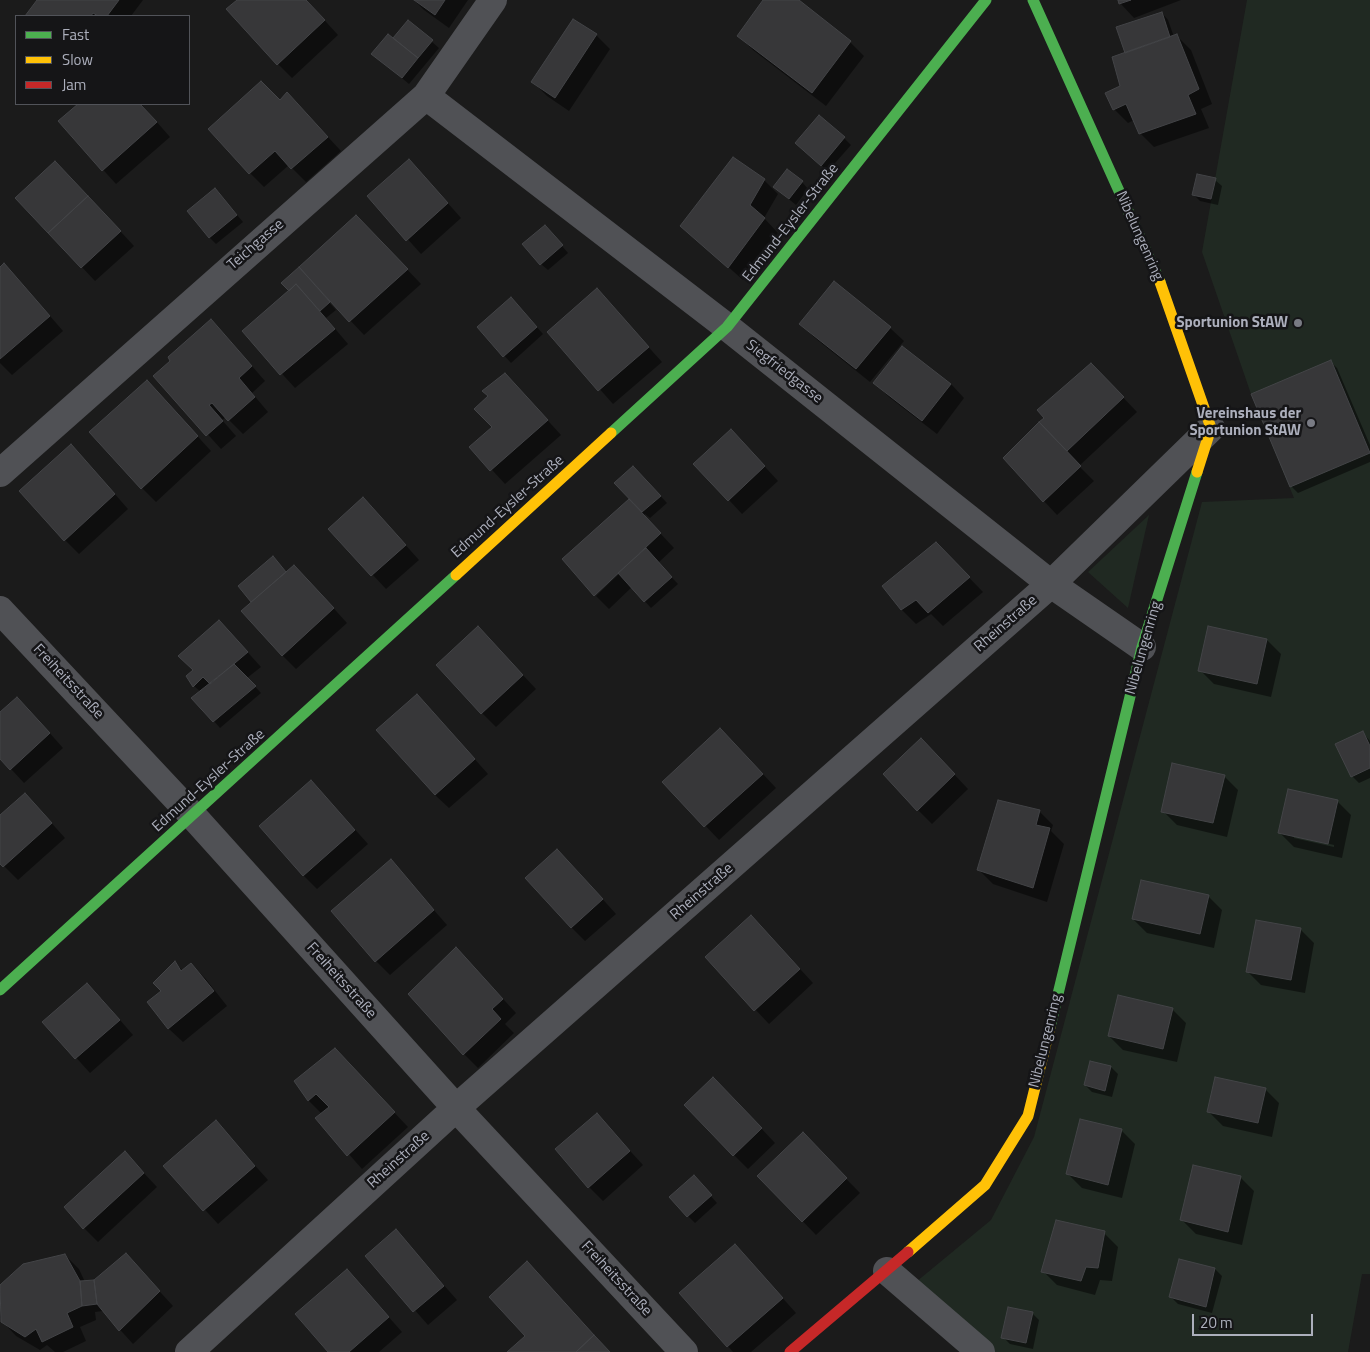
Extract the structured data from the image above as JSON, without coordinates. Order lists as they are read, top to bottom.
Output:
{
  "streets": {
    "street": [
      "Edmund-Eysler-Straße",
      "Nibelungenring",
      "Teichgasse",
      "Siegfriedgasse",
      "Rheinstraße",
      "Freiheitsstraße"
    ]
  },
  "crossings": [
    ["Edmund-Eysler-Straße", "Siegfriedgasse"],
    ["Edmund-Eysler-Straße", "Freiheitsstraße"],
    ["Nibelungenring", "Siegfriedgasse"],
    ["Nibelungenring", "Rheinstraße"],
    ["Teichgasse", "Siegfriedgasse"],
    ["Siegfriedgasse", "Rheinstraße"],
    ["Rheinstraße", "Freiheitsstraße"]
  ],
  "places": ["Sportunion StAW", "Vereinshaus der Sportunion StAW"],
  "legend": ["Fast", "Slow", "Jam"],
  "scale_bar": "20 m"
}
